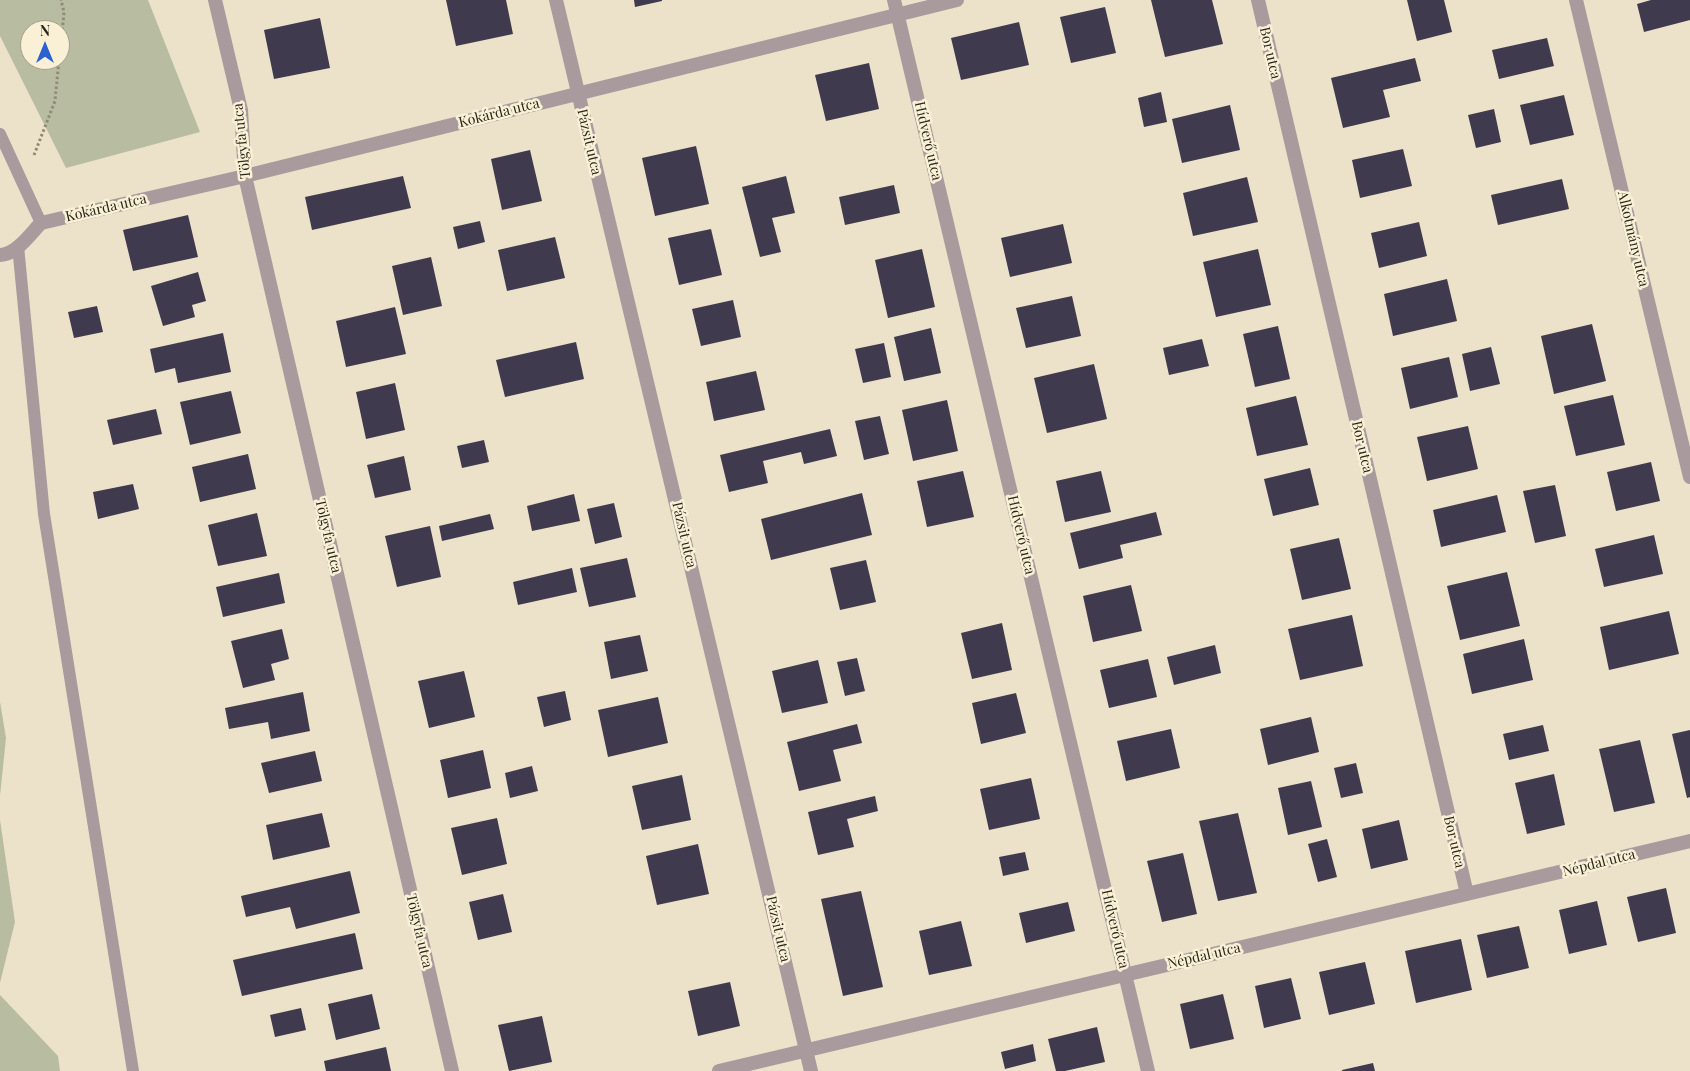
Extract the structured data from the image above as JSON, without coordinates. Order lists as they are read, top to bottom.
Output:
{
  "streets": {
    "street": [
      "Bor utca",
      "Kokárda utca",
      "Tölgyfa utca",
      "Hídverő utca",
      "Pázsit utca",
      "Alkotmány utca",
      "Népdal utca"
    ]
  },
  "crossings": [
    ["Bor utca", "Népdal utca"],
    ["Kokárda utca", "Tölgyfa utca"],
    ["Kokárda utca", "Hídverő utca"],
    ["Kokárda utca", "Pázsit utca"],
    ["Hídverő utca", "Népdal utca"],
    ["Pázsit utca", "Népdal utca"]
  ],
  "north": "top"
}
